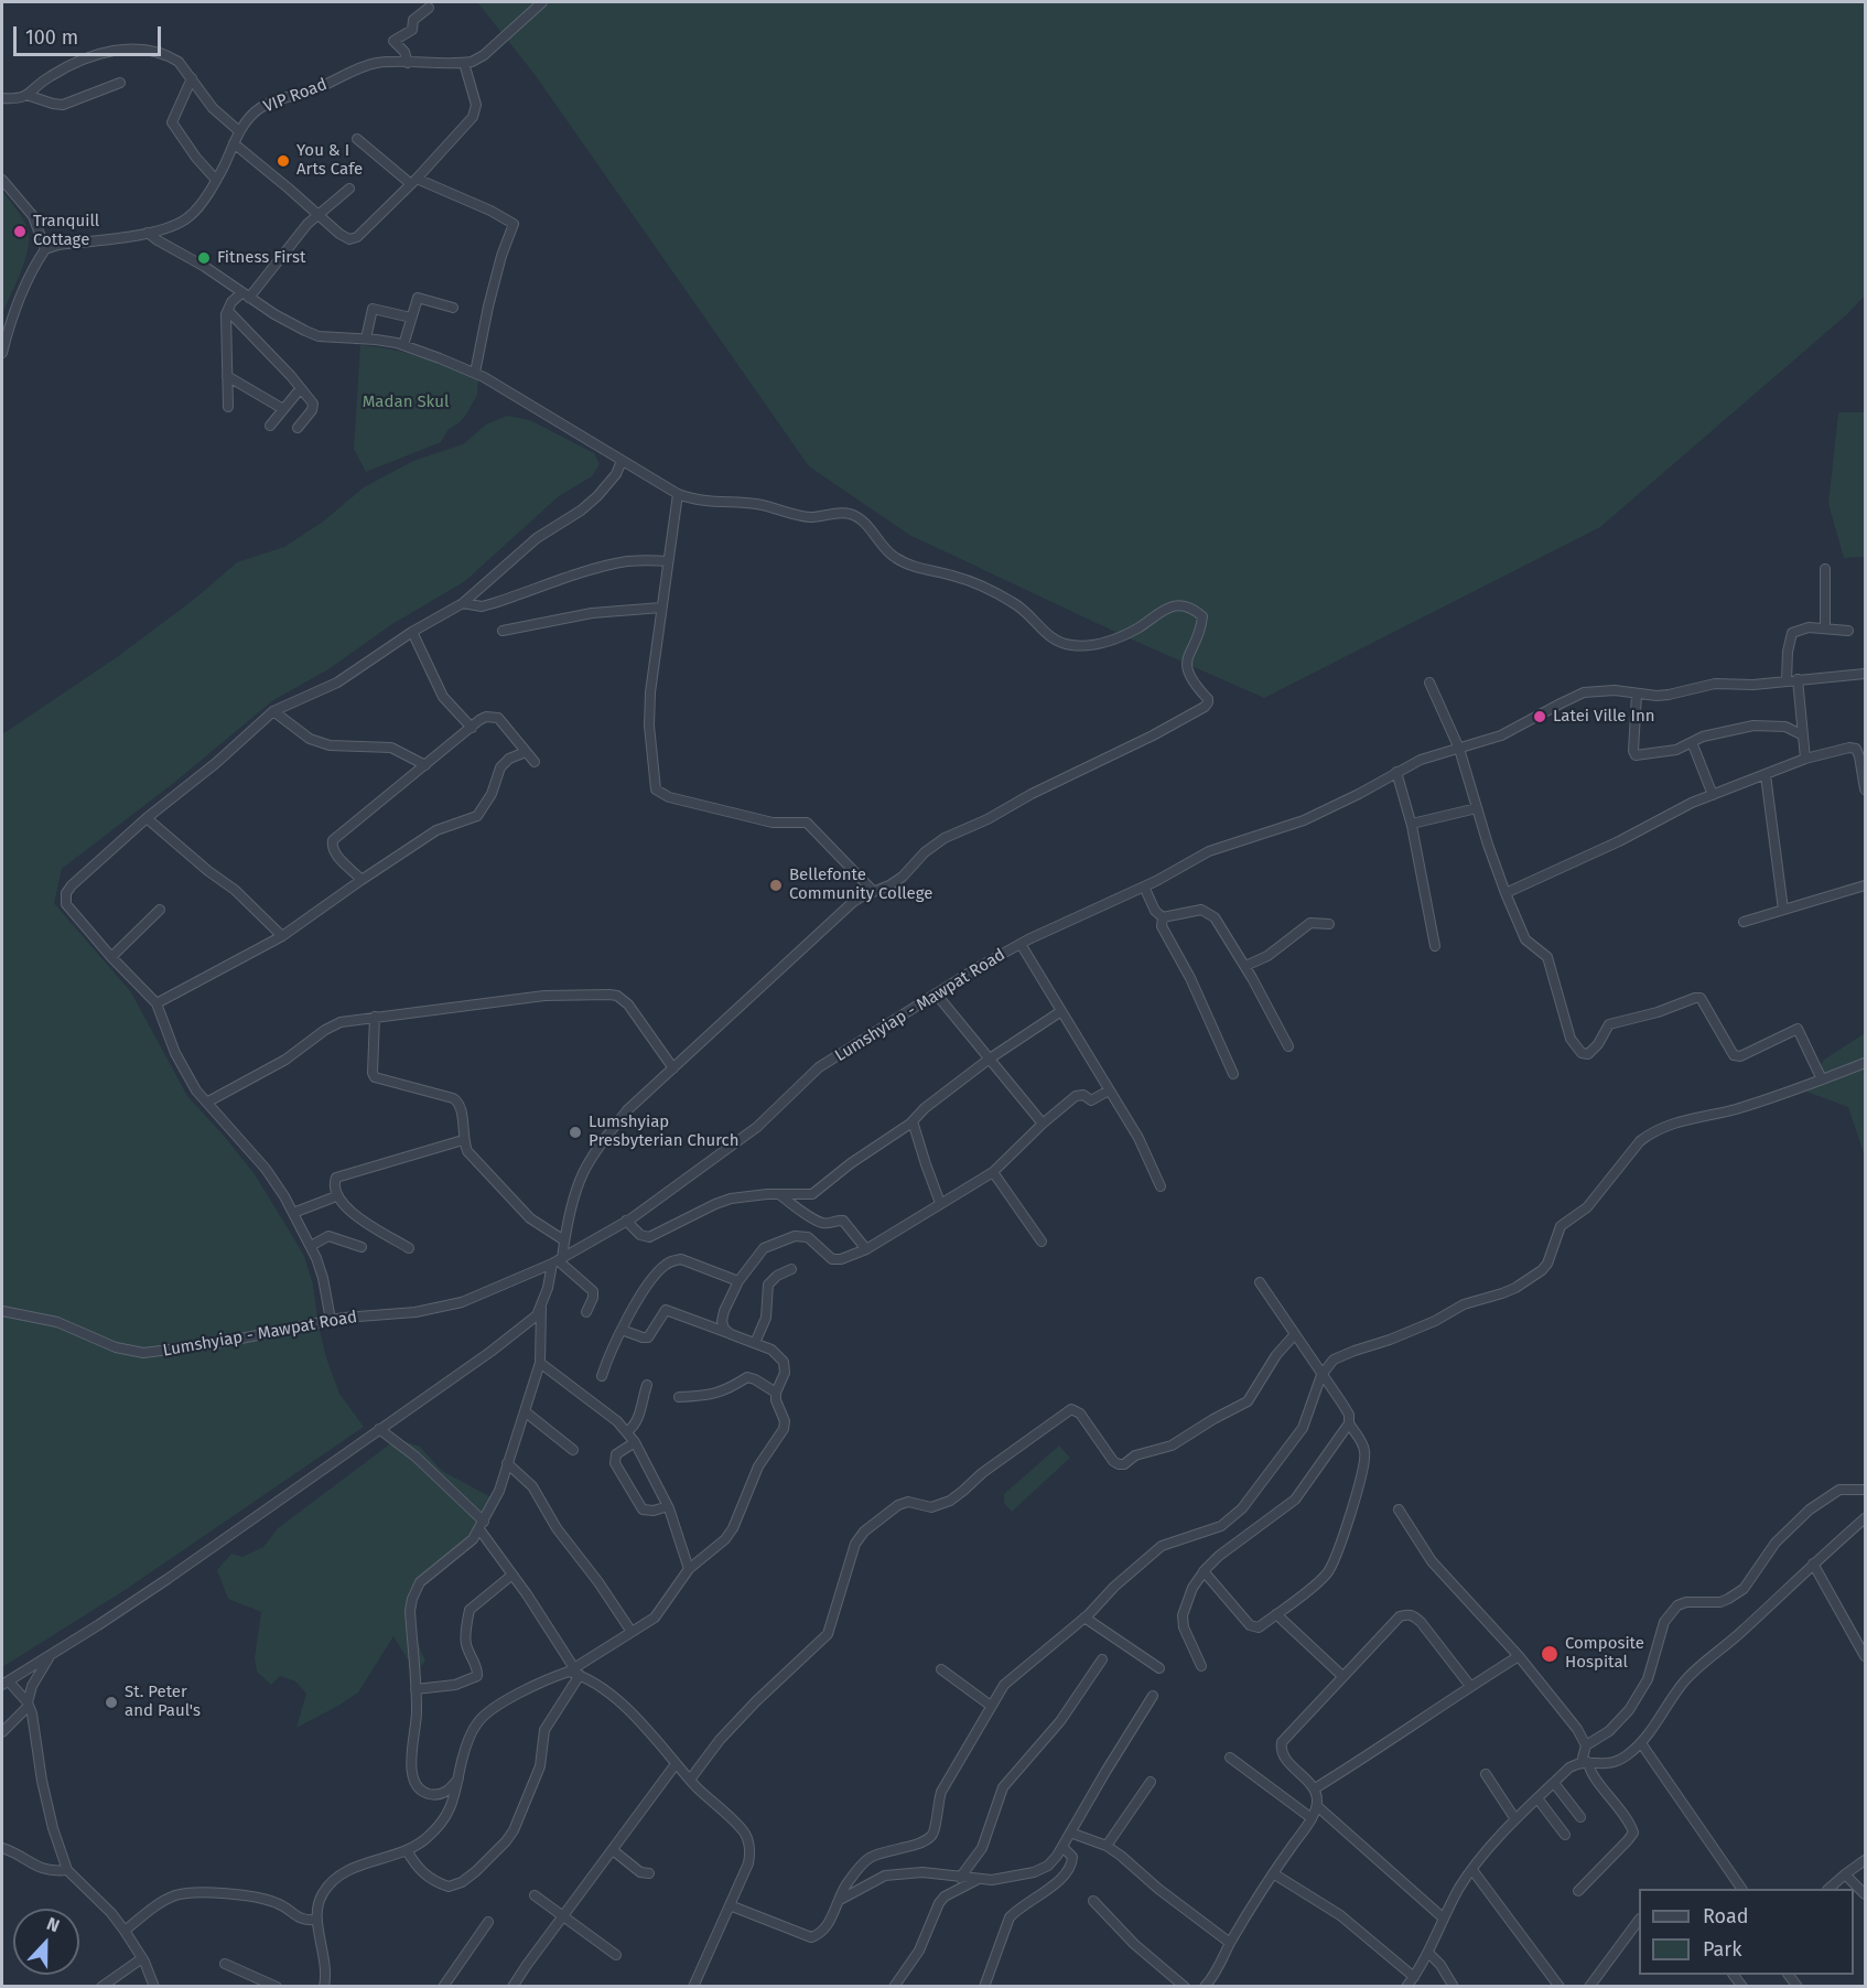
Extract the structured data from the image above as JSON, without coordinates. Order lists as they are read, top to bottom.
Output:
{
  "streets": {
    "street": ["VIP Road", "Lumshyiap - Mawpat Road"]
  },
  "parks": ["Madan Skul"],
  "places": [
    "You & I Arts Cafe",
    "Tranquill Cottage",
    "Fitness First",
    "Latei Ville Inn",
    "Bellefonte Community College",
    "Lumshyiap Presbyterian Church",
    "Composite Hospital",
    "St. Peter and Paul's"
  ],
  "legend": ["Road", "Park"],
  "scale_bar": "100 m",
  "north": "top"
}
